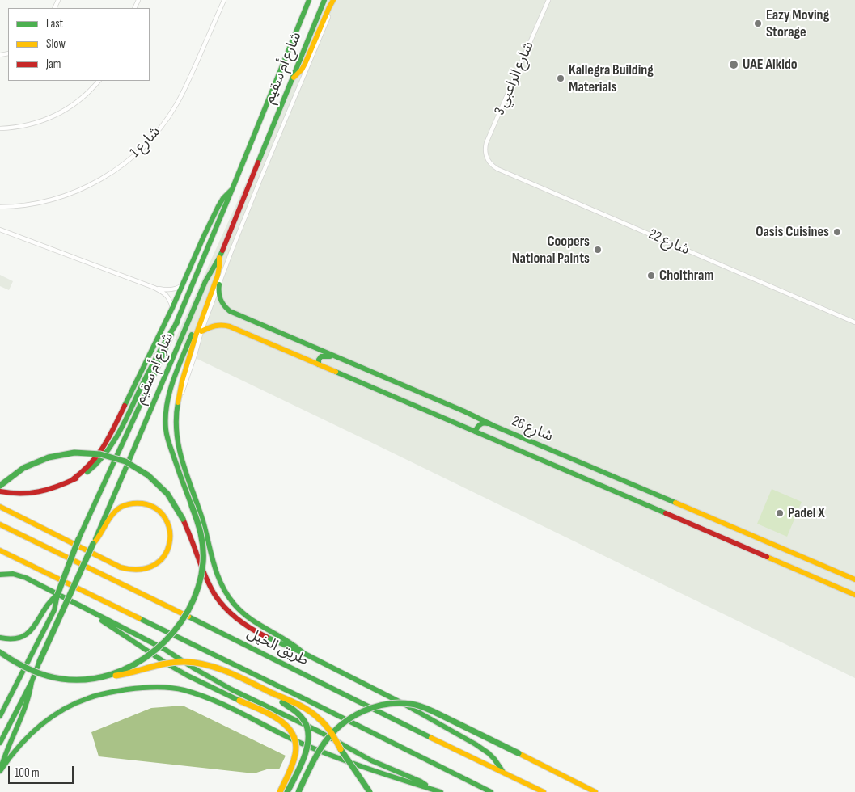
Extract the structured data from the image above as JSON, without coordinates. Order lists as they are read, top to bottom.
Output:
{
  "streets": {
    "main road": ["شارع أم سقيم", "شارع 26", "طريق الخيل"],
    "street": ["شارع الراعبي 3", "شارع 1", "شارع 22"]
  },
  "crossings": [
    ["شارع الراعبي 3", "شارع 22"]
  ],
  "places": [
    "Eazy Moving Storage",
    "UAE Aikido",
    "Kallegra Building Materials",
    "Oasis Cuisines",
    "Coopers National Paints",
    "Choithram",
    "Padel X"
  ],
  "legend": ["Fast", "Slow", "Jam"],
  "scale_bar": "100 m"
}
